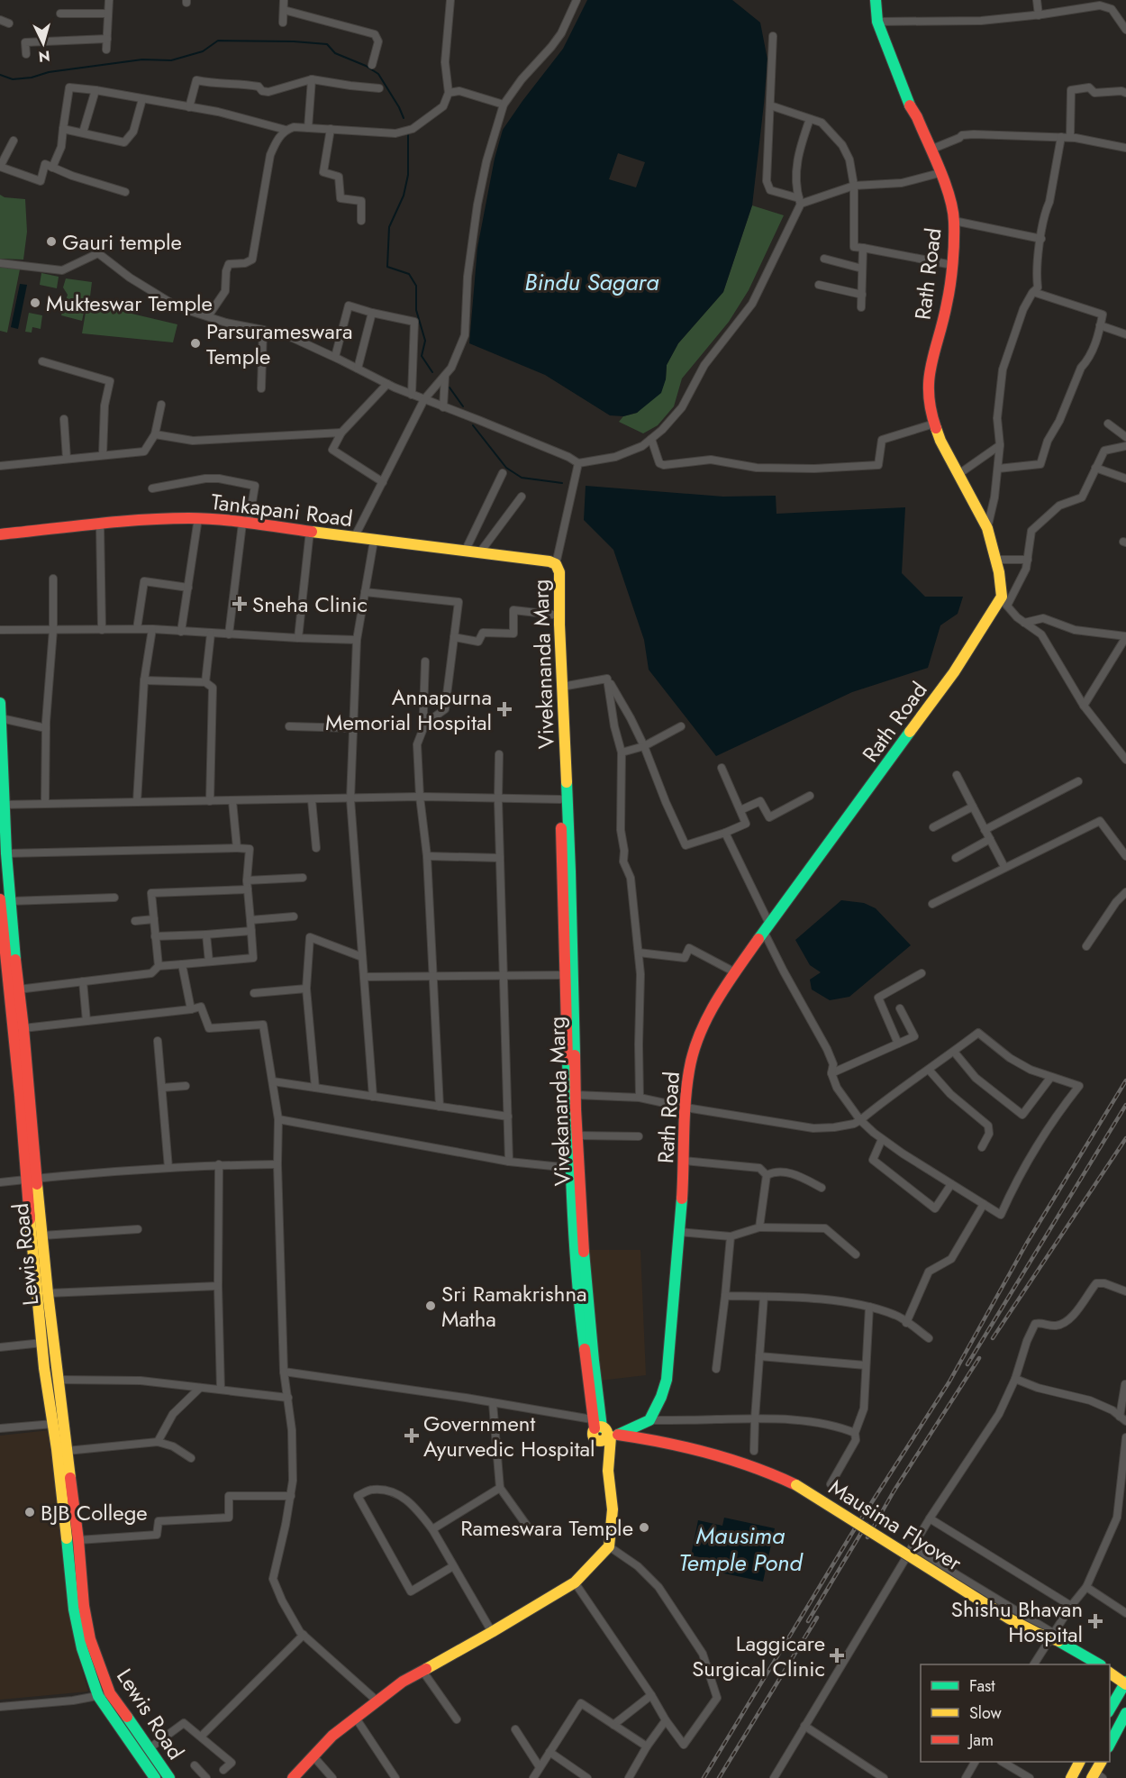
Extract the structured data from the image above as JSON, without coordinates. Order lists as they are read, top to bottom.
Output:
{
  "streets": {
    "main road": [
      "Rath Road",
      "Tankapani Road",
      "Vivekananda Marg",
      "Lewis Road",
      "Mausima Flyover"
    ]
  },
  "crossings": [
    ["Tankapani Road", "Vivekananda Marg"]
  ],
  "water": ["Bindu Sagara", "Mausima Temple Pond"],
  "places": {
    "other": [
      "Gauri temple",
      "Mukteswar Temple",
      "Parsurameswara Temple",
      "Sri Ramakrishna Matha",
      "BJB College",
      "Rameswara Temple"
    ],
    "health": [
      "Sneha Clinic",
      "Annapurna Memorial Hospital",
      "Government Ayurvedic Hospital",
      "Shishu Bhavan Hospital",
      "Laggicare Surgical Clinic"
    ]
  },
  "legend": ["Fast", "Slow", "Jam"],
  "north": "bottom"
}
